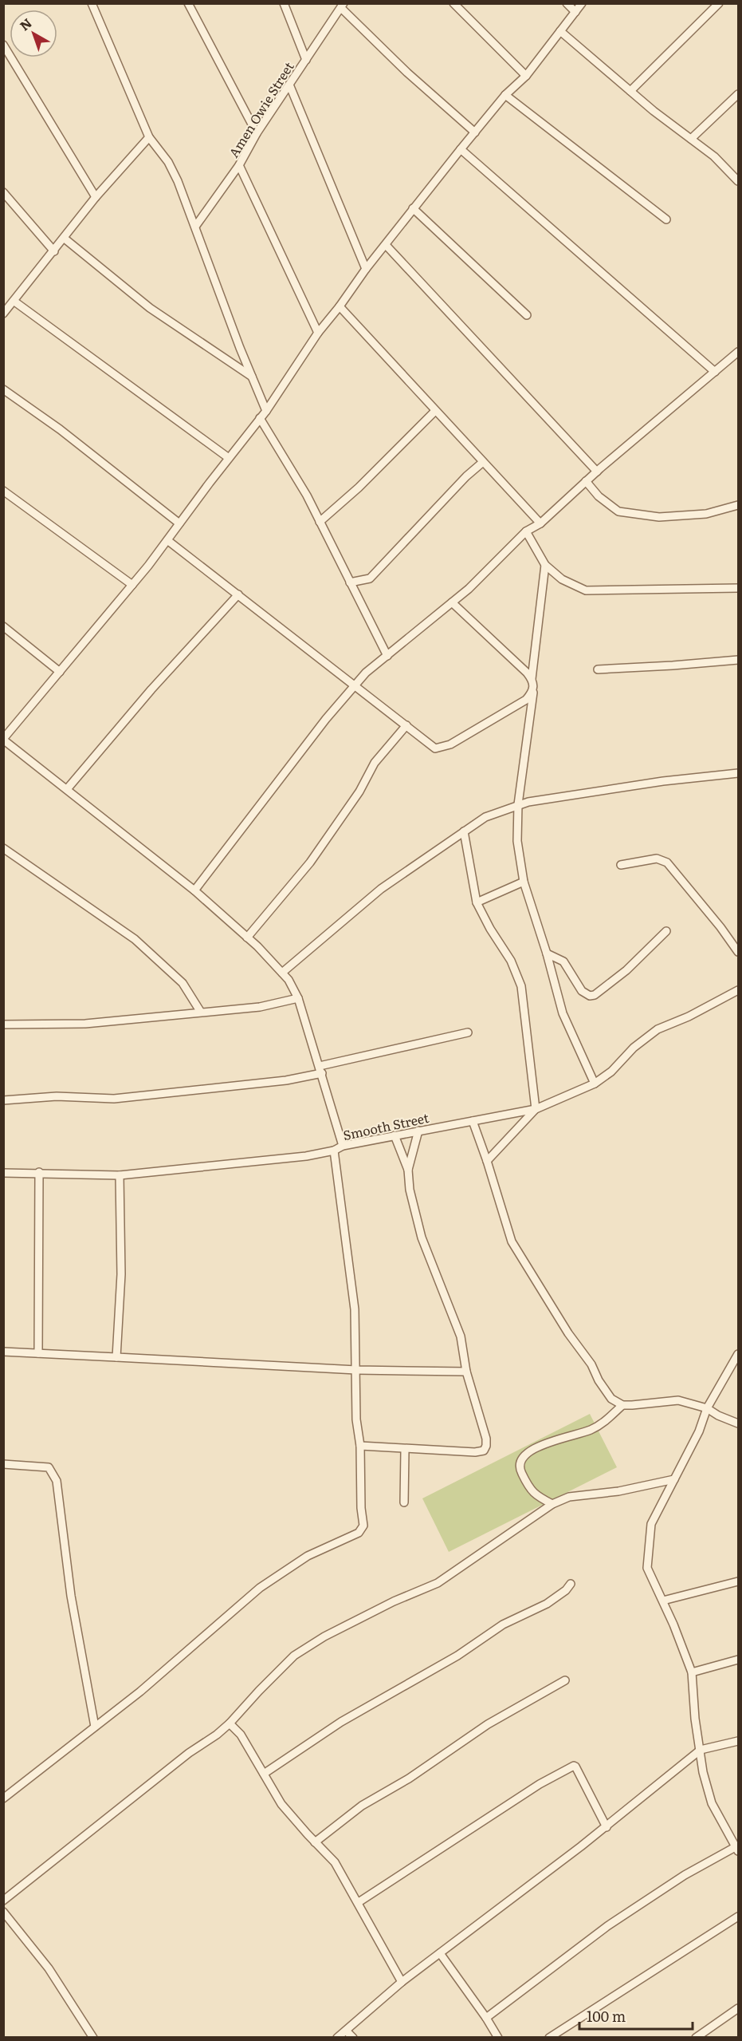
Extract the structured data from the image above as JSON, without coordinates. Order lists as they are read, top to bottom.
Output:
{
  "streets": {
    "street": ["Amen Owie Street", "Smooth Street"]
  },
  "scale_bar": "100 m",
  "north": "top left"
}
